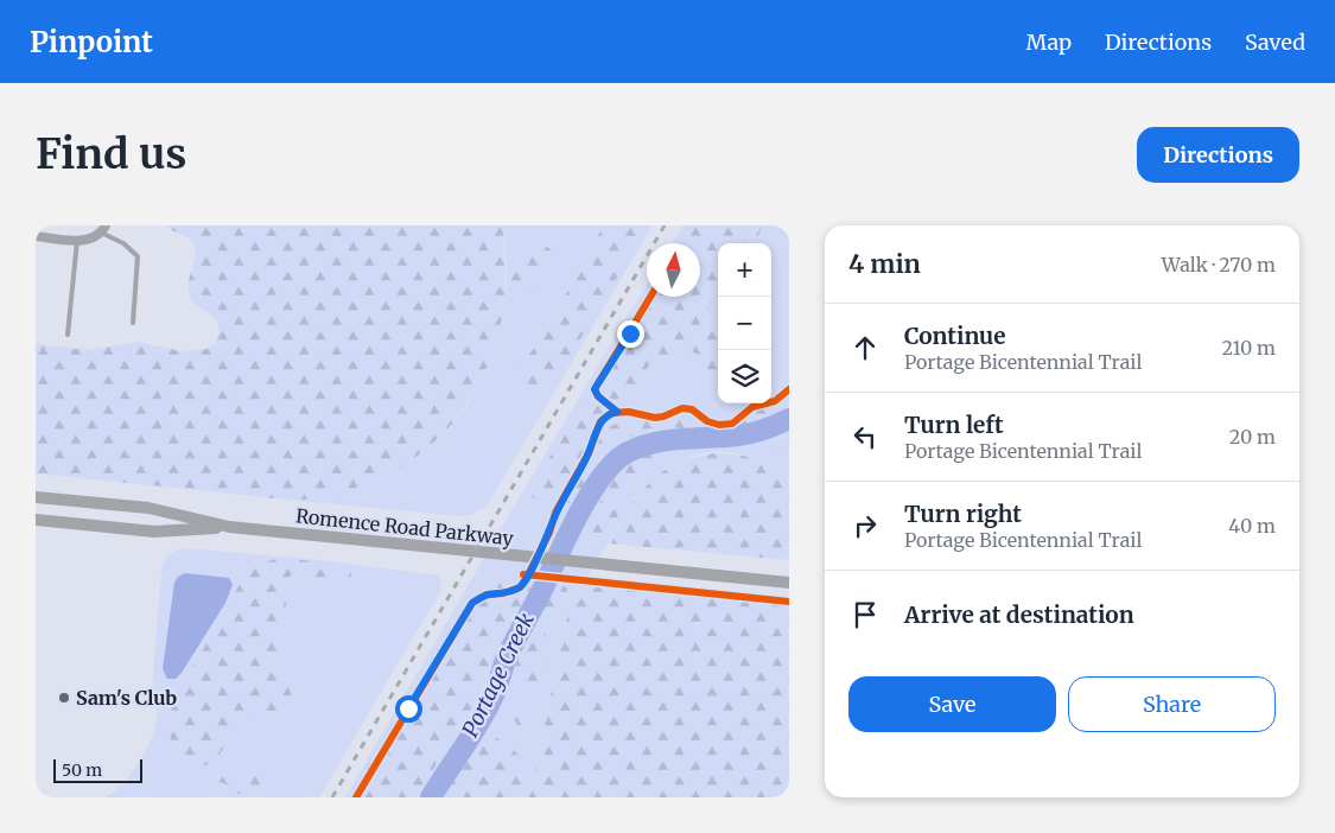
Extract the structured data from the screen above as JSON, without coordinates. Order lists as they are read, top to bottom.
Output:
{
  "streets": {
    "street": ["Romence Road Parkway"]
  },
  "water": ["Portage Creek"],
  "places": ["Sam's Club"],
  "scale_bar": "50 m",
  "north": "top",
  "page": {
    "header": "Pinpoint",
    "nav": ["Map", "Directions", "Saved"],
    "buttons": [
      "Directions",
      ["Save", "Share"]
    ],
    "title": "Find us",
    "heading": ["4 min", "Walk · 270 m"],
    "map_buttons": ["+", "−"],
    "list": [
      ["Continue", "Portage Bicentennial Trail", "210 m"],
      ["Turn left", "Portage Bicentennial Trail", "20 m"],
      ["Turn right", "Portage Bicentennial Trail", "40 m"],
      "Arrive at destination"
    ],
    "scale": "50 m"
  }
}
